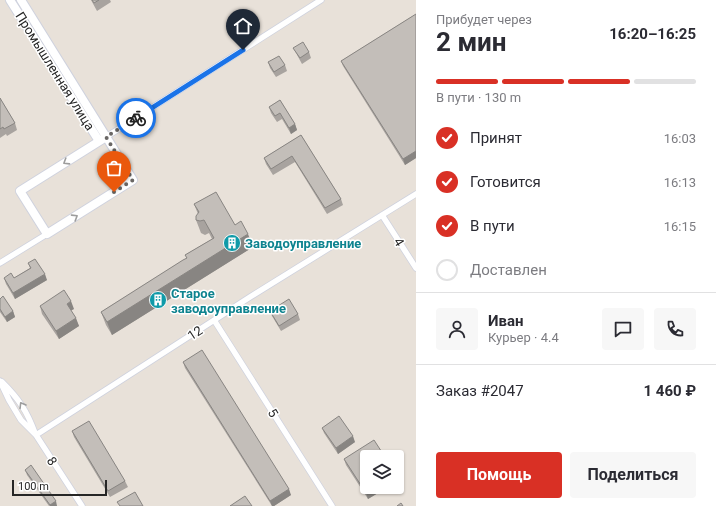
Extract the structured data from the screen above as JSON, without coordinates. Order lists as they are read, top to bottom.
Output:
{
  "streets": {
    "street": [
      "Промышленная улица",
      "4",
      "12",
      "5",
      "8"
    ]
  },
  "crossings": [
    ["4", "12"],
    ["12", "5"],
    ["12", "8"]
  ],
  "places": {
    "building": ["Заводоуправление", "Старое заводоуправление"]
  },
  "scale_bar": "100 m",
  "page": {
    "heading": ["2 мин", "Прибудет через", "16:20–16:25"],
    "panel": [
      "Иван",
      "Курьер · 4.4",
      "Заказ #2047",
      "1 460 ₽"
    ],
    "bar": "В пути · 130 m",
    "list": [
      ["Принят", "16:03"],
      ["Готовится", "16:13"],
      ["В пути", "16:15"],
      "Доставлен"
    ],
    "buttons": ["Помощь", "Поделиться"],
    "scale": "100 m"
  }
}
